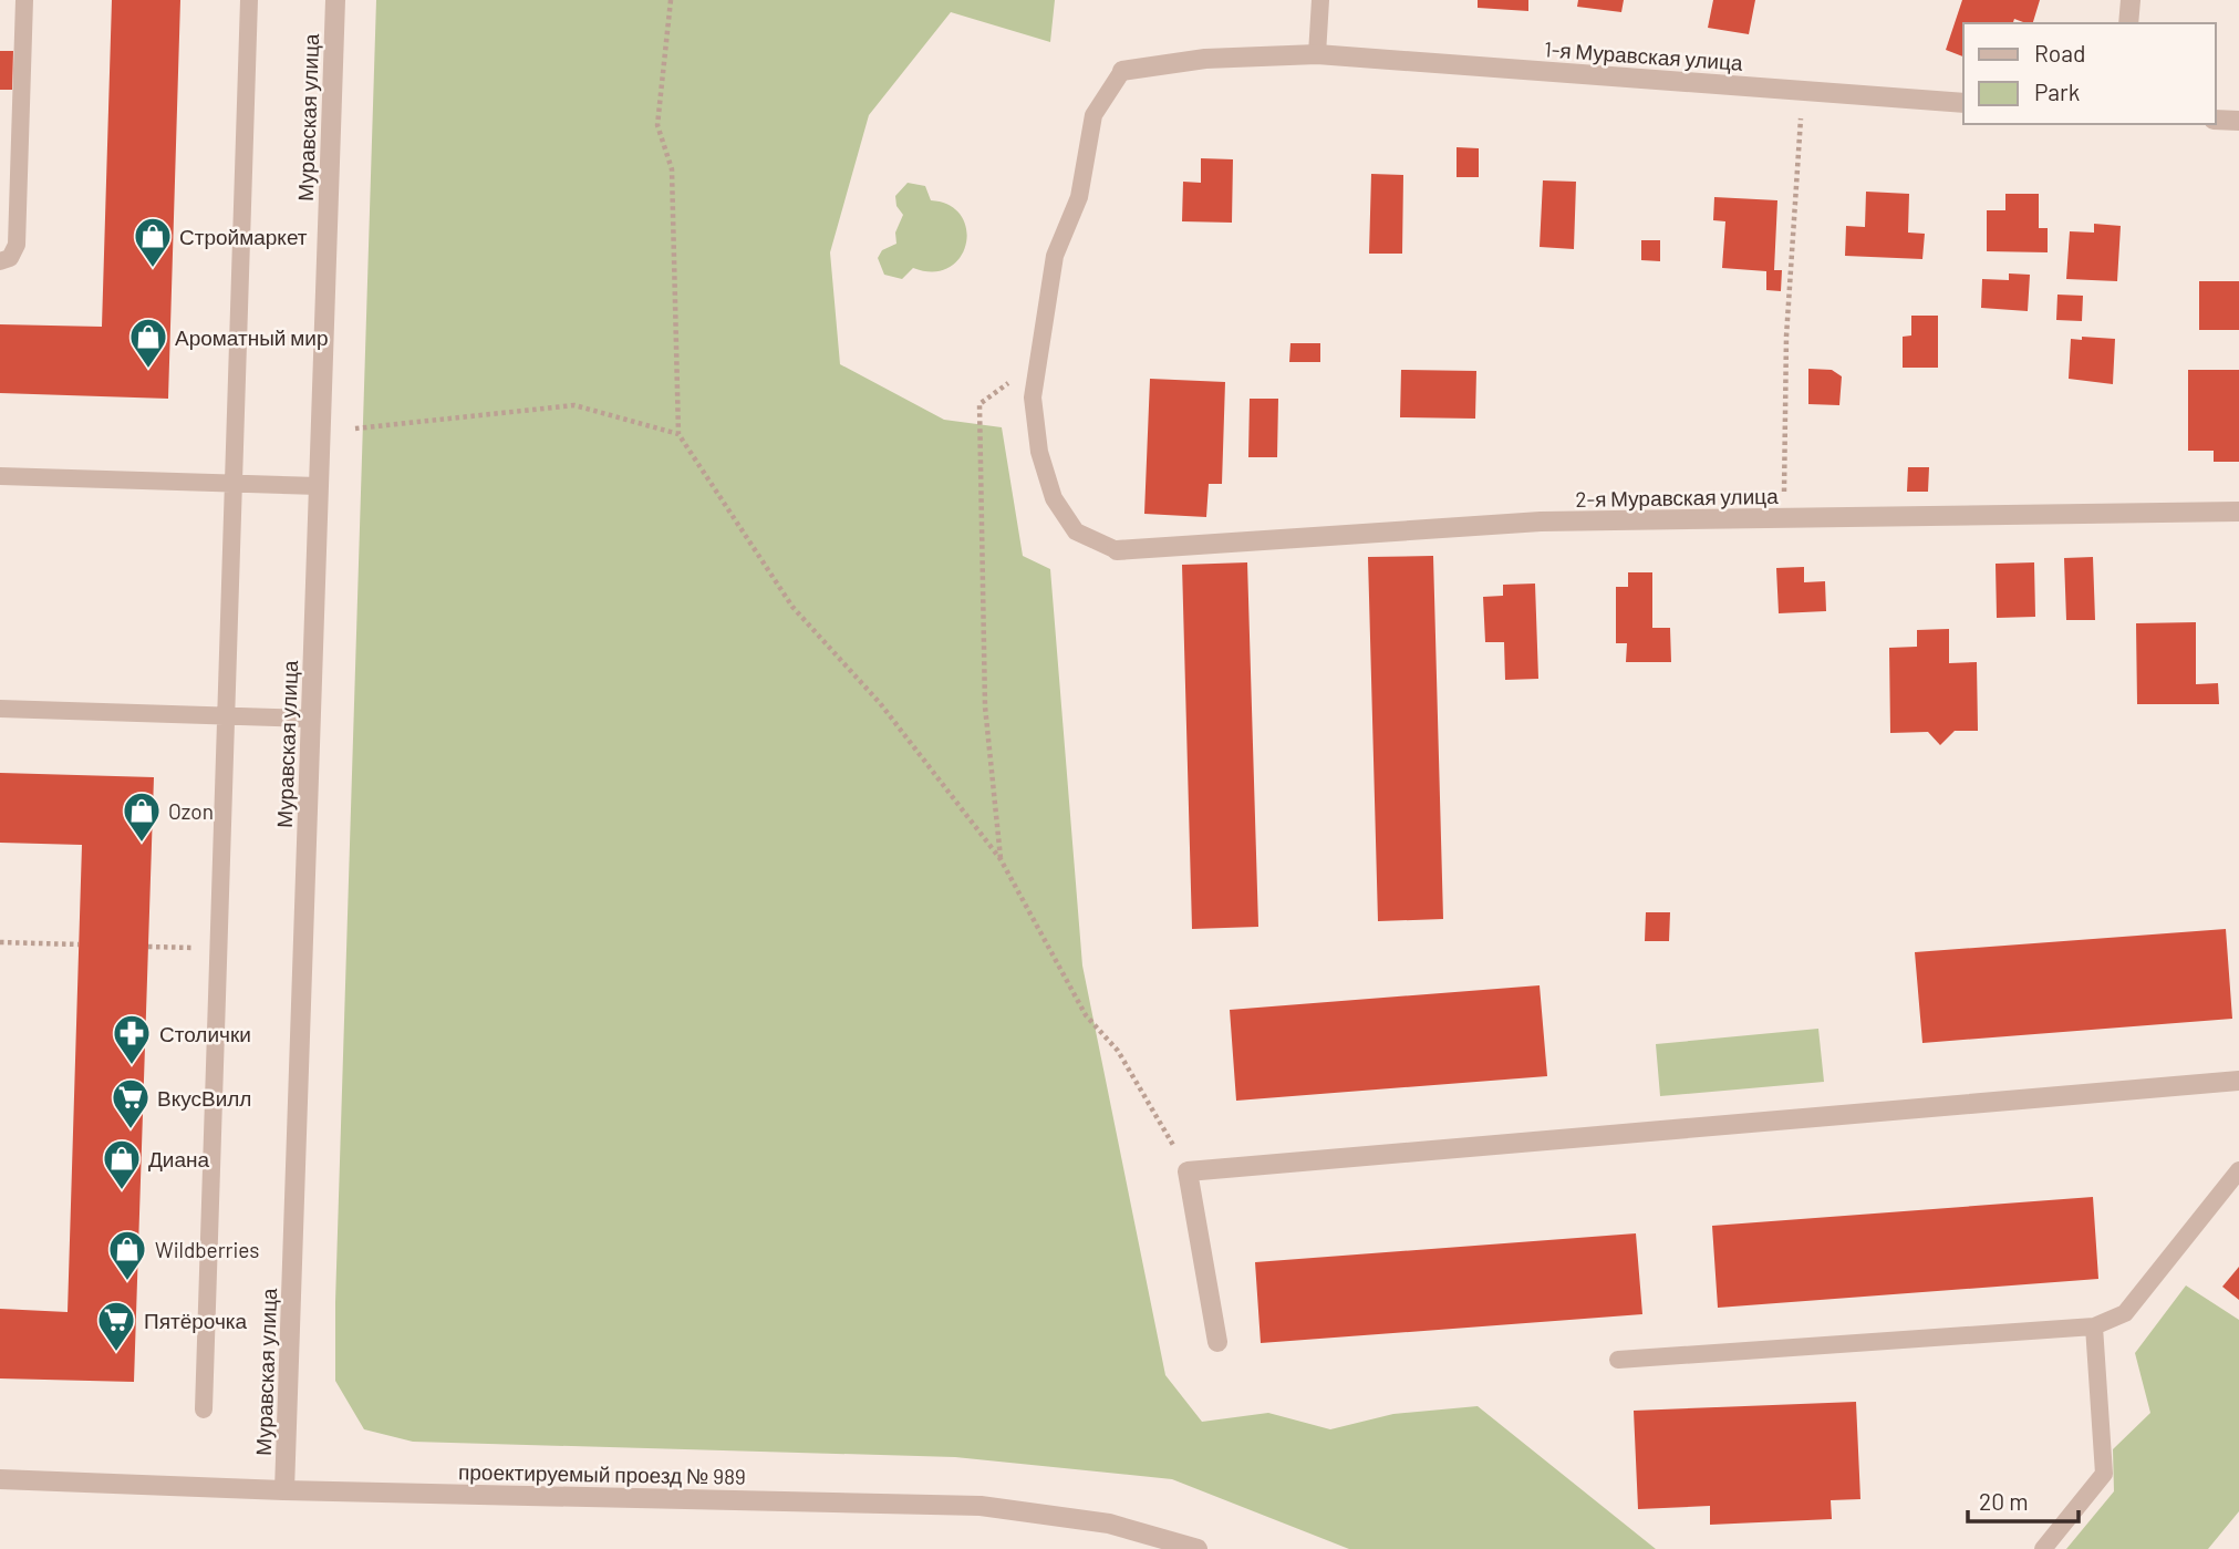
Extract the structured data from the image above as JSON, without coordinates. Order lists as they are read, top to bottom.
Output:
{
  "streets": {
    "street": [
      "1-я Муравская улица",
      "Муравская улица",
      "2-я Муравская улица",
      "проектируемый проезд № 989"
    ]
  },
  "crossings": [
    ["Муравская улица", "проектируемый проезд № 989"]
  ],
  "places": {
    "shop": [
      "Строймаркет",
      "Ароматный мир",
      "Ozon",
      "Диана",
      "Wildberries"
    ],
    "pharmacy": ["Столички"],
    "supermarket": ["ВкусВилл", "Пятёрочка"]
  },
  "legend": ["Road", "Park"],
  "scale_bar": "20 m"
}
